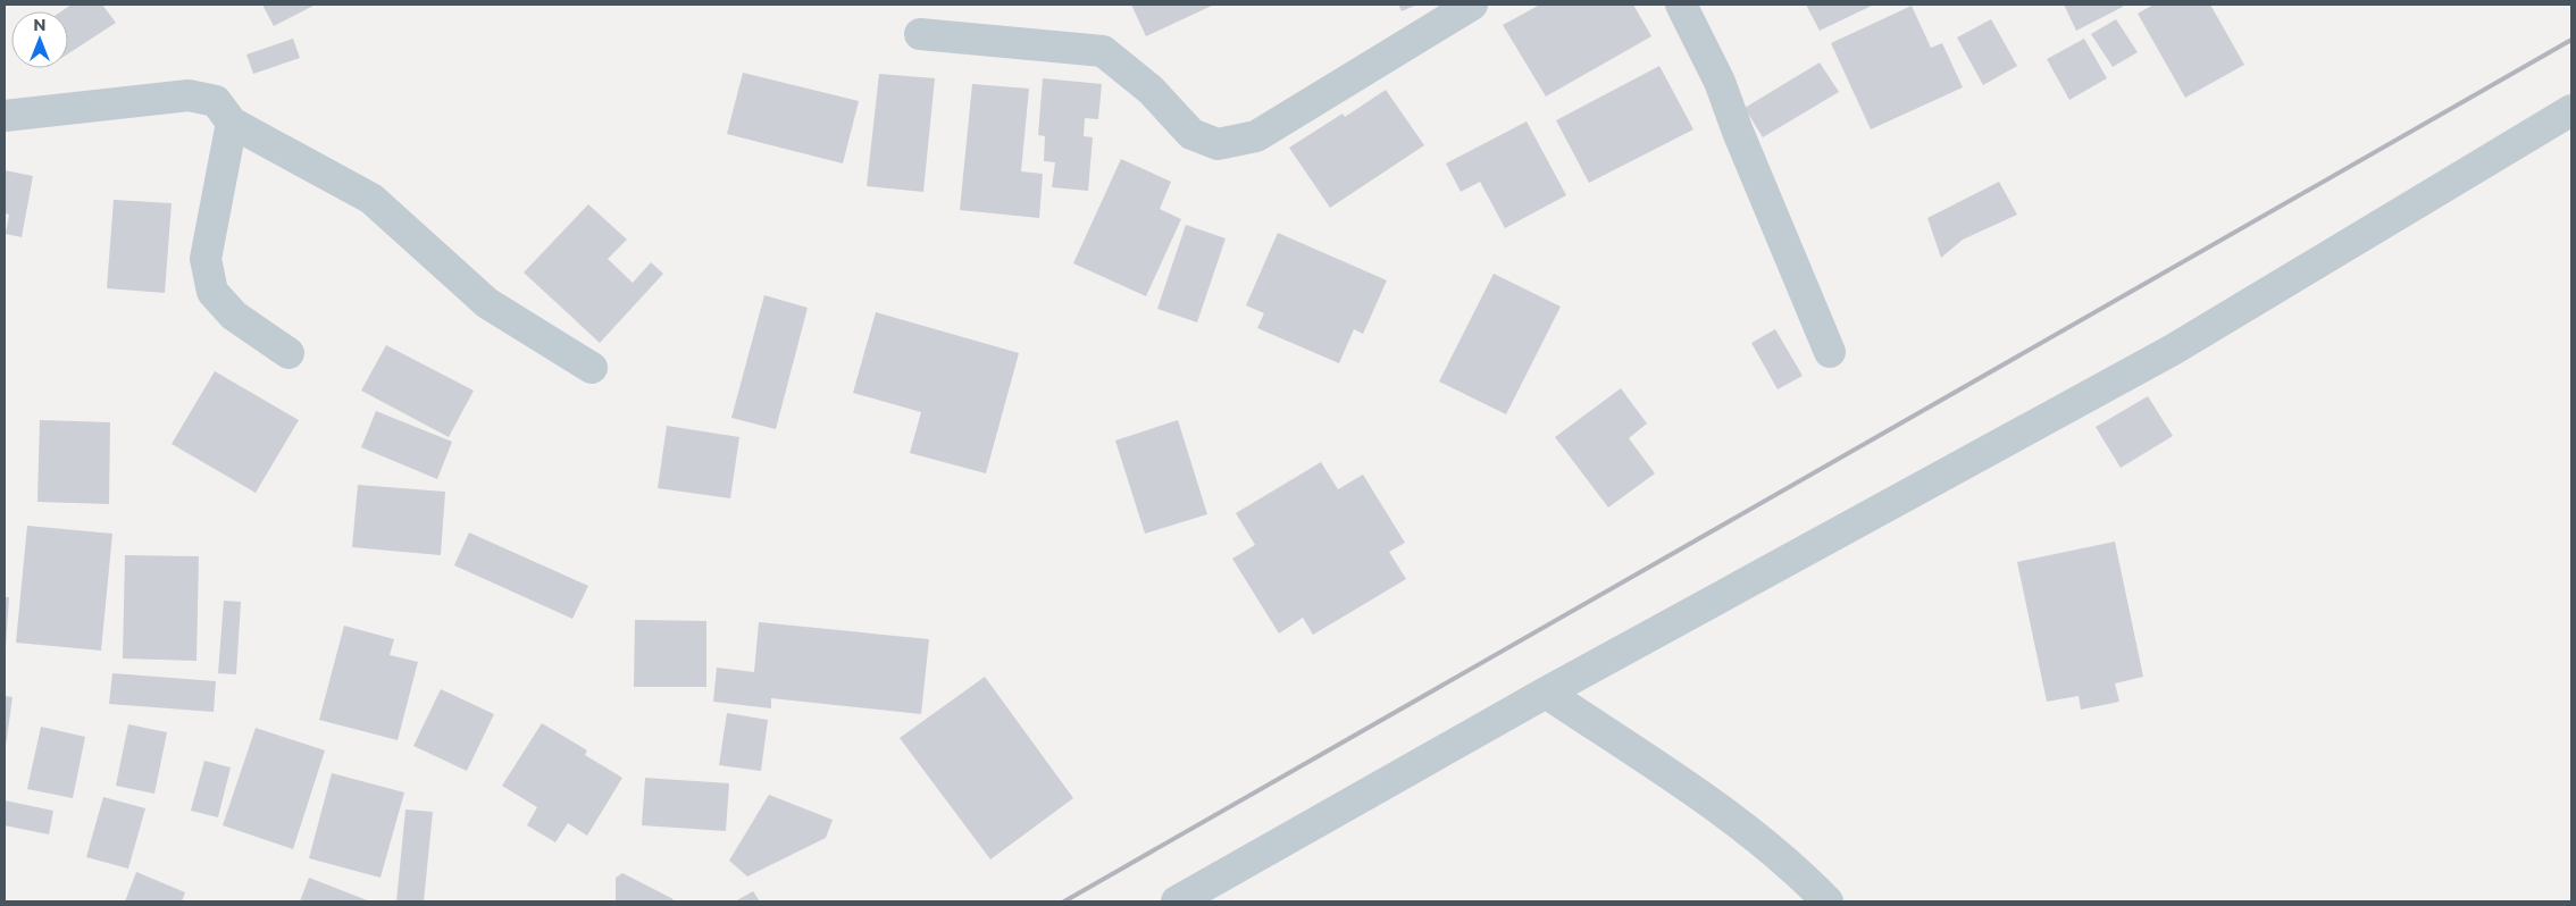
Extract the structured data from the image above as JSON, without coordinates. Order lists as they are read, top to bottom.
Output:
{
  "north": "top"
}
